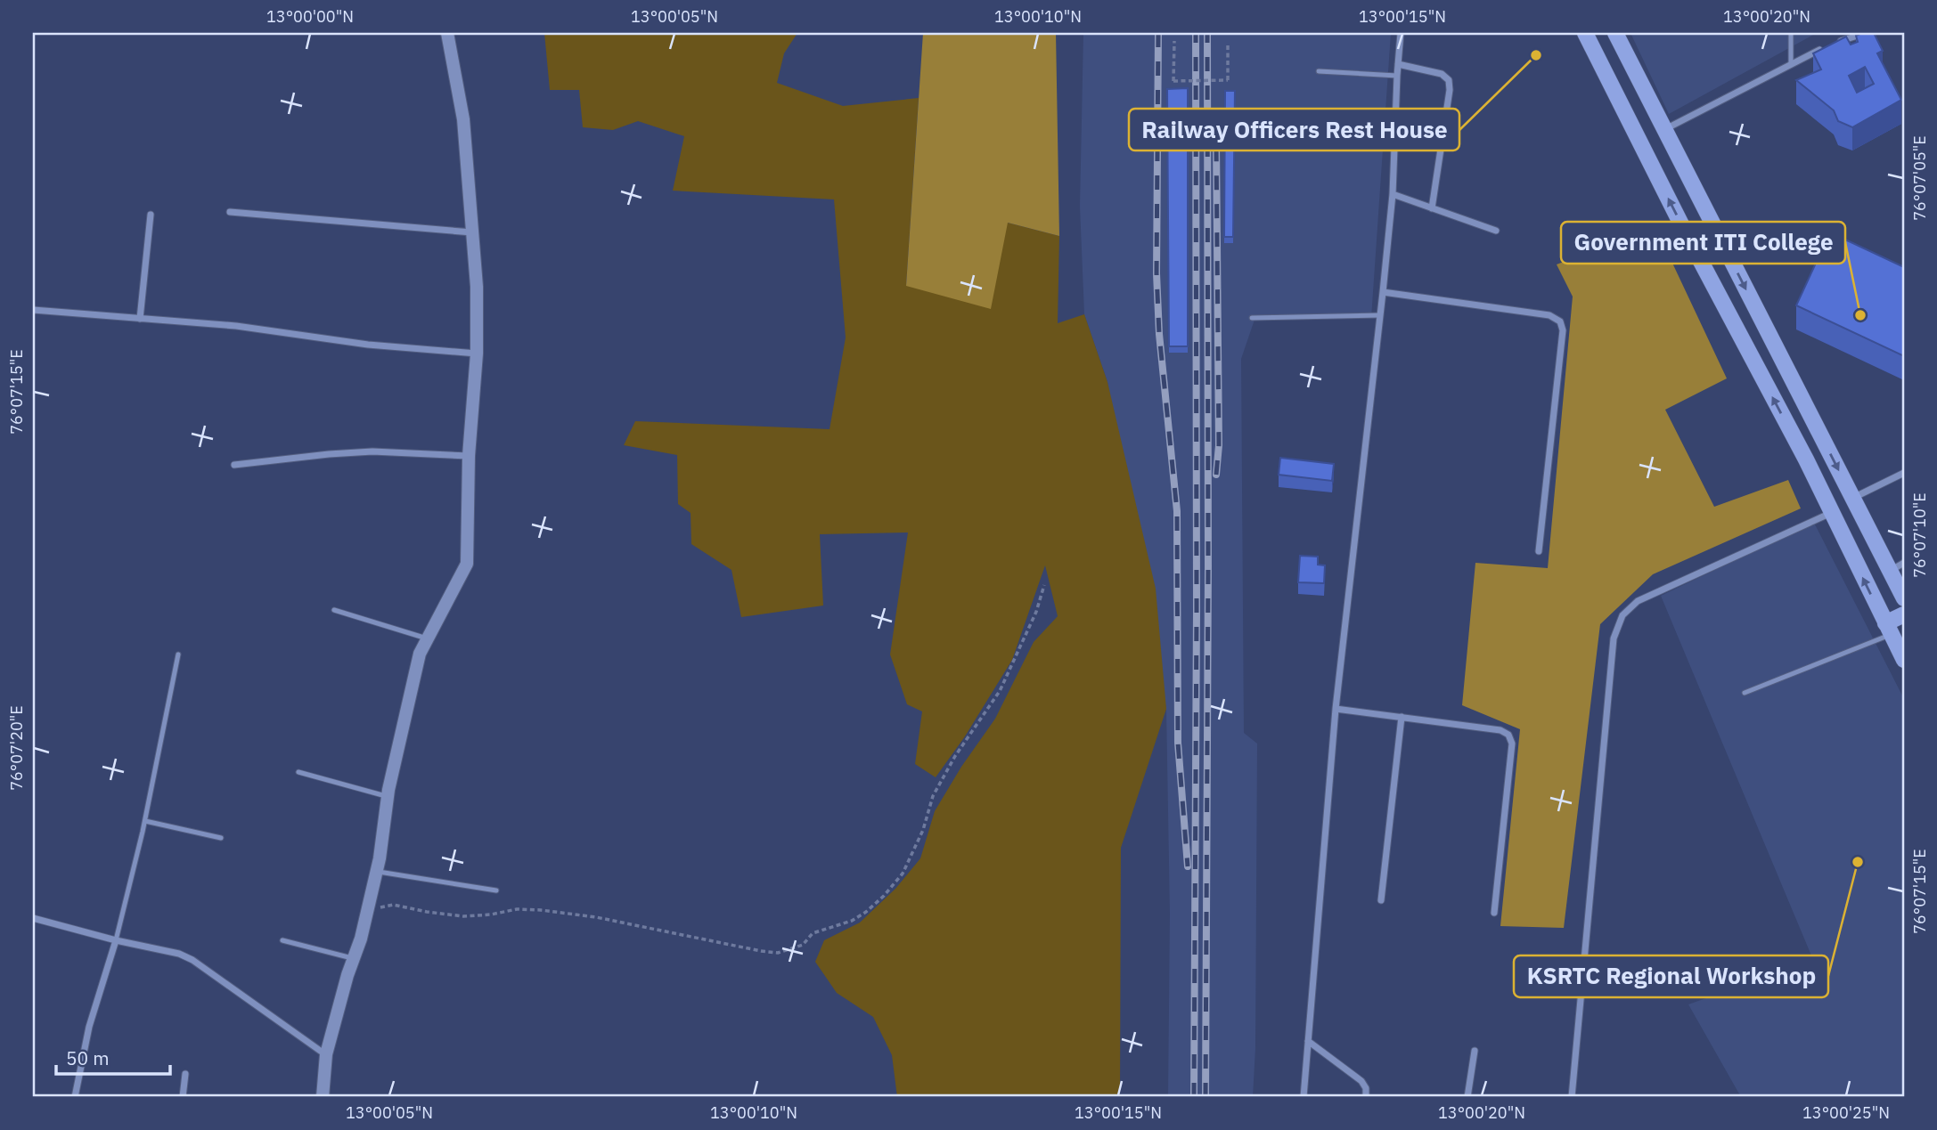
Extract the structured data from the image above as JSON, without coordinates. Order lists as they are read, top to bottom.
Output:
{
  "places": ["Railway Officers Rest House", "Government ITI College", "KSRTC Regional Workshop"],
  "scale_bar": "50 m",
  "coordinates": [
    "13°00'00\"N",
    "13°00'05\"N",
    "13°00'10\"N",
    "13°00'15\"N",
    "13°00'20\"N",
    "76°07'05\"E",
    "76°07'15\"E",
    "76°07'10\"E",
    "76°07'20\"E",
    "13°00'25\"N"
  ]
}
